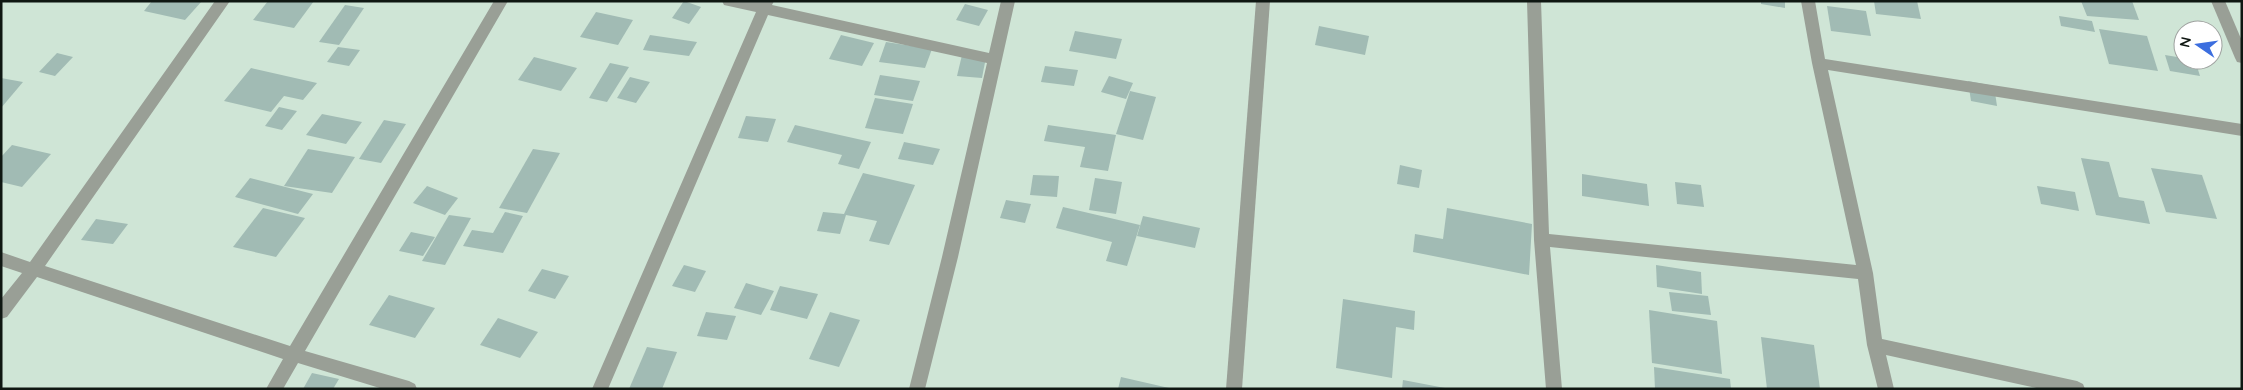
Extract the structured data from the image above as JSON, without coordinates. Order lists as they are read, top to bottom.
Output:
{
  "north": "left"
}
